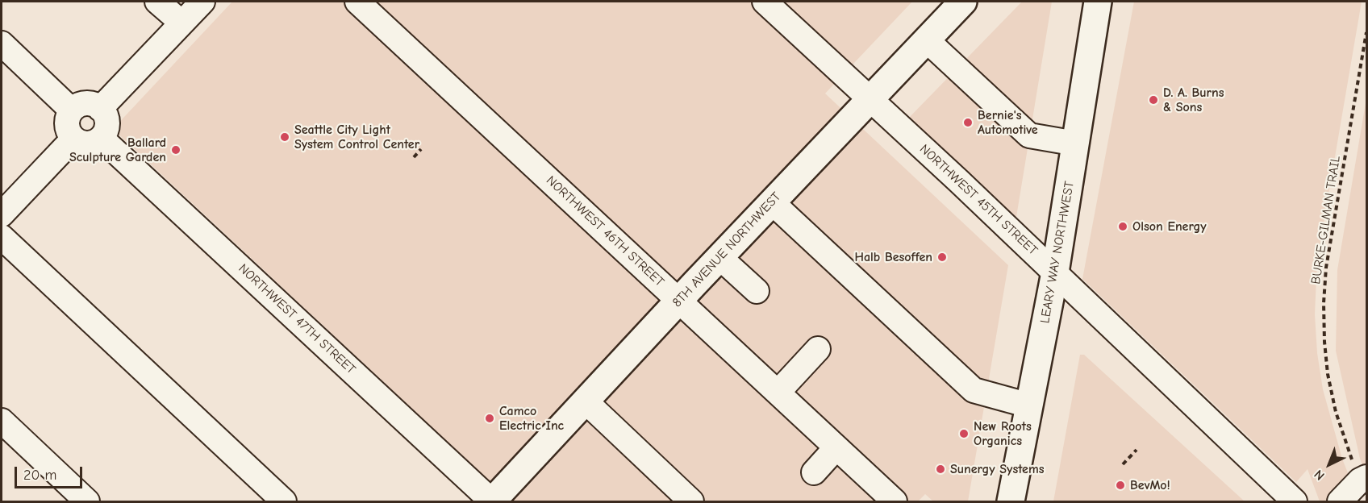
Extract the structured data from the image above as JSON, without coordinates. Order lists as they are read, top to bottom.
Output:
{
  "streets": {
    "main road": ["8TH AVENUE NORTHWEST", "LEARY WAY NORTHWEST"],
    "street": ["NORTHWEST 45TH STREET", "NORTHWEST 46TH STREET", "NORTHWEST 47TH STREET"],
    "path": ["BURKE-GILMAN TRAIL"]
  },
  "crossings": [
    ["NORTHWEST 45TH STREET", "8TH AVENUE NORTHWEST"],
    ["NORTHWEST 45TH STREET", "LEARY WAY NORTHWEST"],
    ["NORTHWEST 46TH STREET", "8TH AVENUE NORTHWEST"],
    ["8TH AVENUE NORTHWEST", "NORTHWEST 47TH STREET"]
  ],
  "places": [
    "D. A. Burns & Sons",
    "Bernie's Automotive",
    "Seattle City Light System Control Center",
    "Ballard Sculpture Garden",
    "Olson Energy",
    "Halb Besoffen",
    "Camco Electric Inc",
    "New Roots Organics",
    "Sunergy Systems",
    "BevMo!"
  ],
  "scale_bar": "20 m",
  "north": "bottom left"
}
